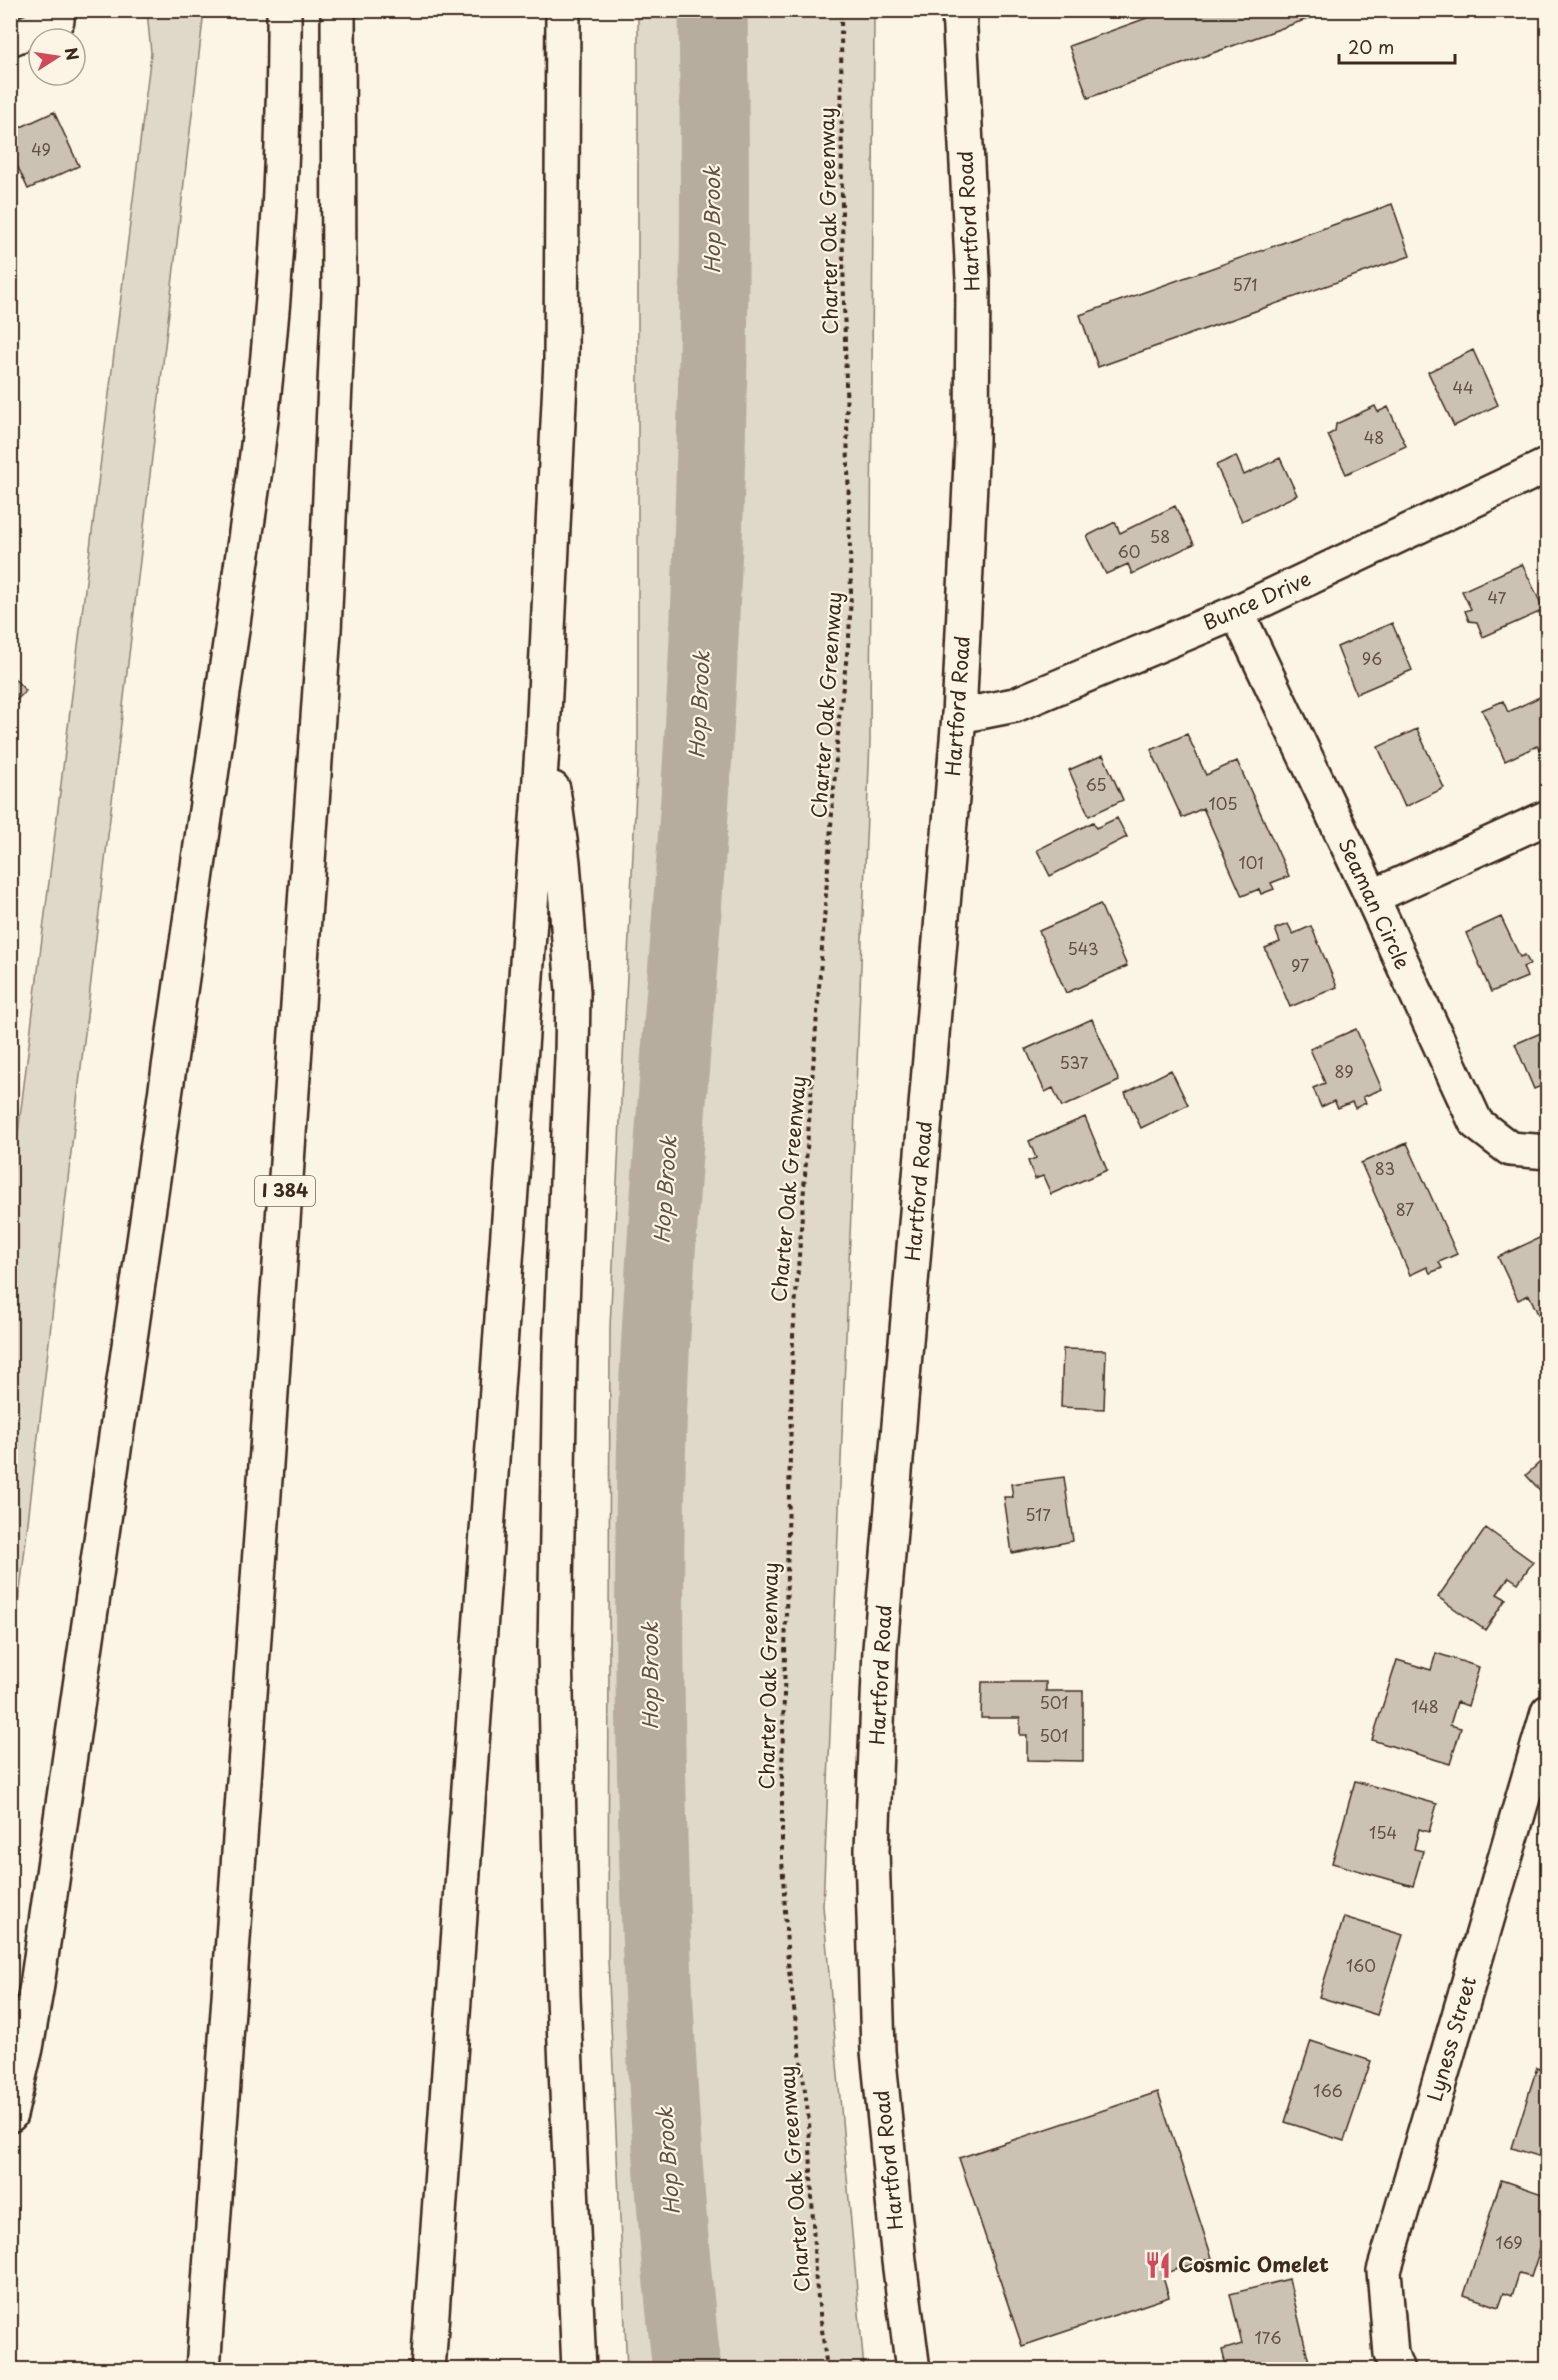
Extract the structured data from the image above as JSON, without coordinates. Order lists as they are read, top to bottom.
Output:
{
  "streets": {
    "main road": [
      "Hartford Road",
      "Bunce Drive",
      "Seaman Circle",
      "I 384",
      "Lyness Street"
    ],
    "path": ["Charter Oak Greenway"]
  },
  "crossings": [
    ["Hartford Road", "Bunce Drive"],
    ["Bunce Drive", "Seaman Circle"]
  ],
  "water": ["Hop Brook"],
  "places": {
    "restaurant": ["Cosmic Omelet"]
  },
  "house_numbers": [
    "49",
    "571",
    "44",
    "48",
    "58",
    "60",
    "47",
    "96",
    "65",
    "105",
    "101",
    "543",
    "97",
    "537",
    "89",
    "83",
    "87",
    "517",
    "501",
    "148",
    "501",
    "154",
    "160",
    "166",
    "169",
    "176"
  ],
  "scale_bar": "20 m",
  "north": "right"
}
